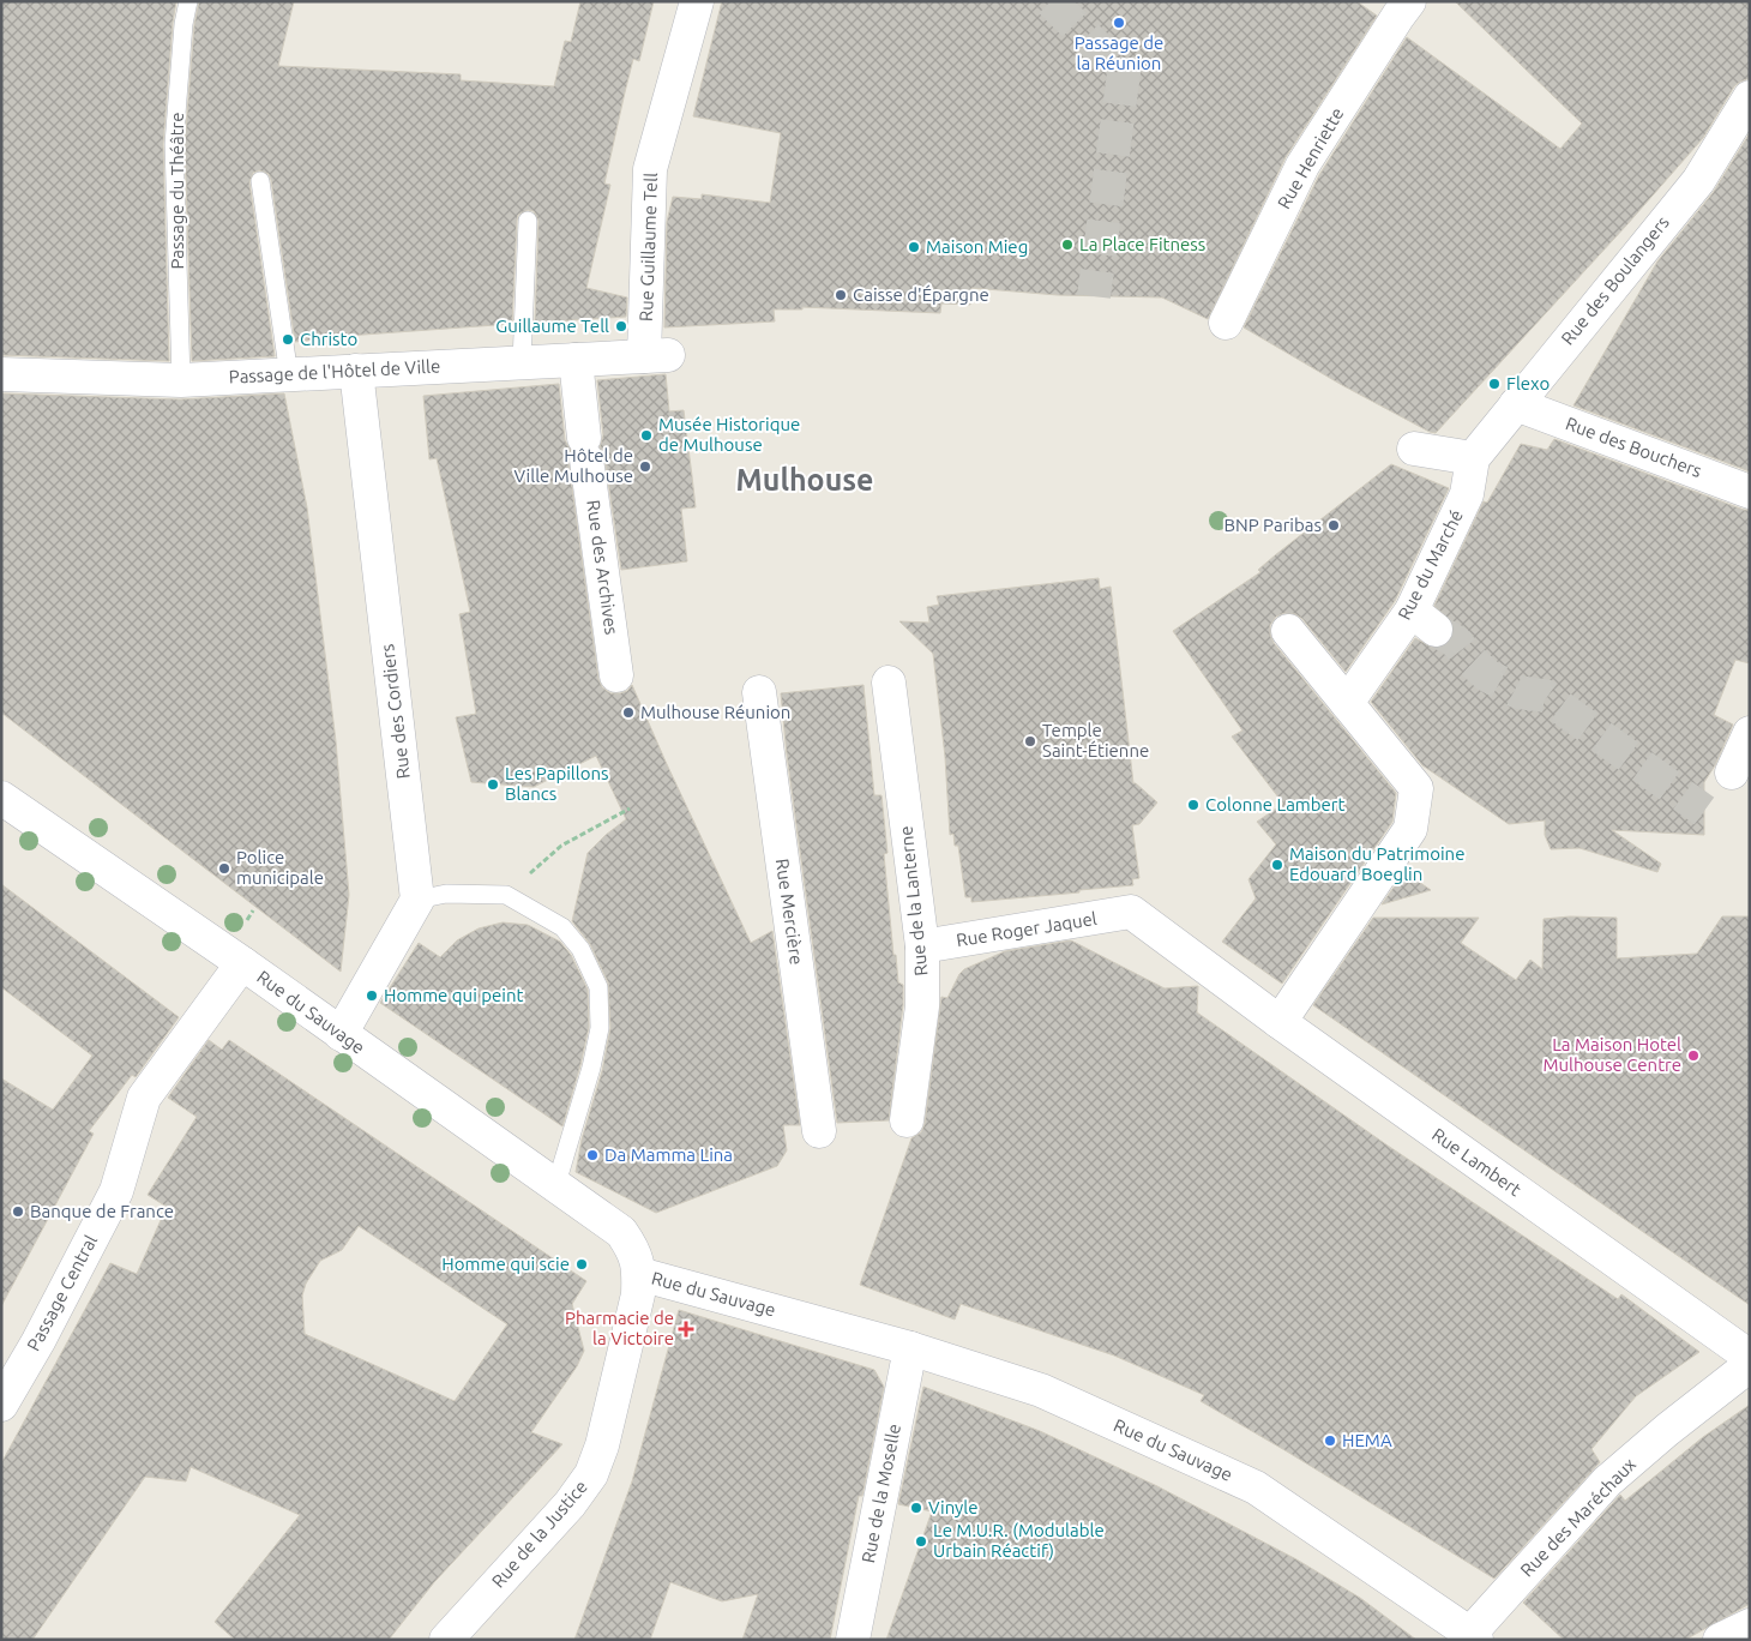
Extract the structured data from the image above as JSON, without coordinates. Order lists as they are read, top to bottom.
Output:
{
  "streets": {
    "street": [
      "Rue Henriette",
      "Rue Guillaume Tell",
      "Rue des Boulangers",
      "Passage de l'Hôtel de Ville",
      "Rue des Bouchers",
      "Rue du Marché",
      "Rue des Archives",
      "Rue des Cordiers",
      "Rue de la Lanterne",
      "Rue Mercière",
      "Rue Roger Jaquel",
      "Rue du Sauvage",
      "Rue Lambert",
      "Passage Central",
      "Rue de la Moselle",
      "Rue des Maréchaux",
      "Rue de la Justice"
    ],
    "lane": ["Passage du Théâtre"]
  },
  "crossings": [
    ["Passage du Théâtre", "Passage de l'Hôtel de Ville"],
    ["Rue Guillaume Tell", "Passage de l'Hôtel de Ville"],
    ["Rue des Boulangers", "Rue des Bouchers"],
    ["Rue des Boulangers", "Rue du Marché"],
    ["Passage de l'Hôtel de Ville", "Rue des Archives"],
    ["Passage de l'Hôtel de Ville", "Rue des Cordiers"],
    ["Rue de la Lanterne", "Rue Roger Jaquel"],
    ["Rue Roger Jaquel", "Rue Lambert"],
    ["Rue du Sauvage", "Passage Central"],
    ["Rue du Sauvage", "Rue de la Moselle"],
    ["Rue du Sauvage", "Rue des Maréchaux"],
    ["Rue du Sauvage", "Rue de la Justice"]
  ],
  "districts": ["Mulhouse"],
  "places": {
    "other": [
      "Passage de la Réunion",
      "La Place Fitness",
      "Maison Mieg",
      "Caisse d'Épargne",
      "Guillaume Tell",
      "Christo",
      "Flexo",
      "Musée Historique de Mulhouse",
      "Hôtel de Ville Mulhouse",
      "BNP Paribas",
      "Mulhouse Réunion",
      "Temple Saint-Étienne",
      "Les Papillons Blancs",
      "Colonne Lambert",
      "Maison du Patrimoine Edouard Boeglin",
      "Police municipale",
      "Homme qui peint",
      "La Maison Hotel Mulhouse Centre",
      "Da Mamma Lina",
      "Banque de France",
      "Homme qui scie",
      "HEMA",
      "Vinyle",
      "Le M.U.R. (Modulable Urbain Réactif)"
    ],
    "health": ["Pharmacie de la Victoire"]
  }
}
